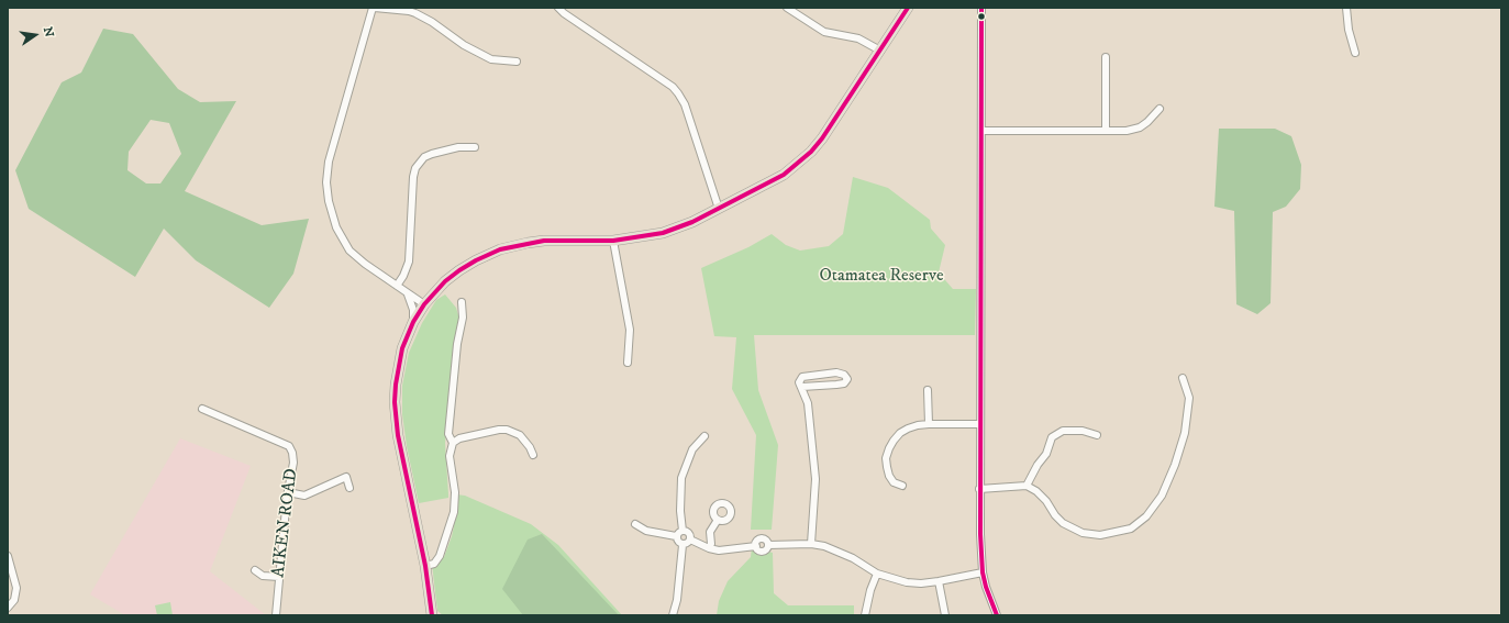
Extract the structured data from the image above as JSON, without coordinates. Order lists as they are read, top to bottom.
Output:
{
  "streets": {
    "street": ["AIKEN ROAD"]
  },
  "parks": ["Otamatea Reserve"],
  "north": "right"
}
